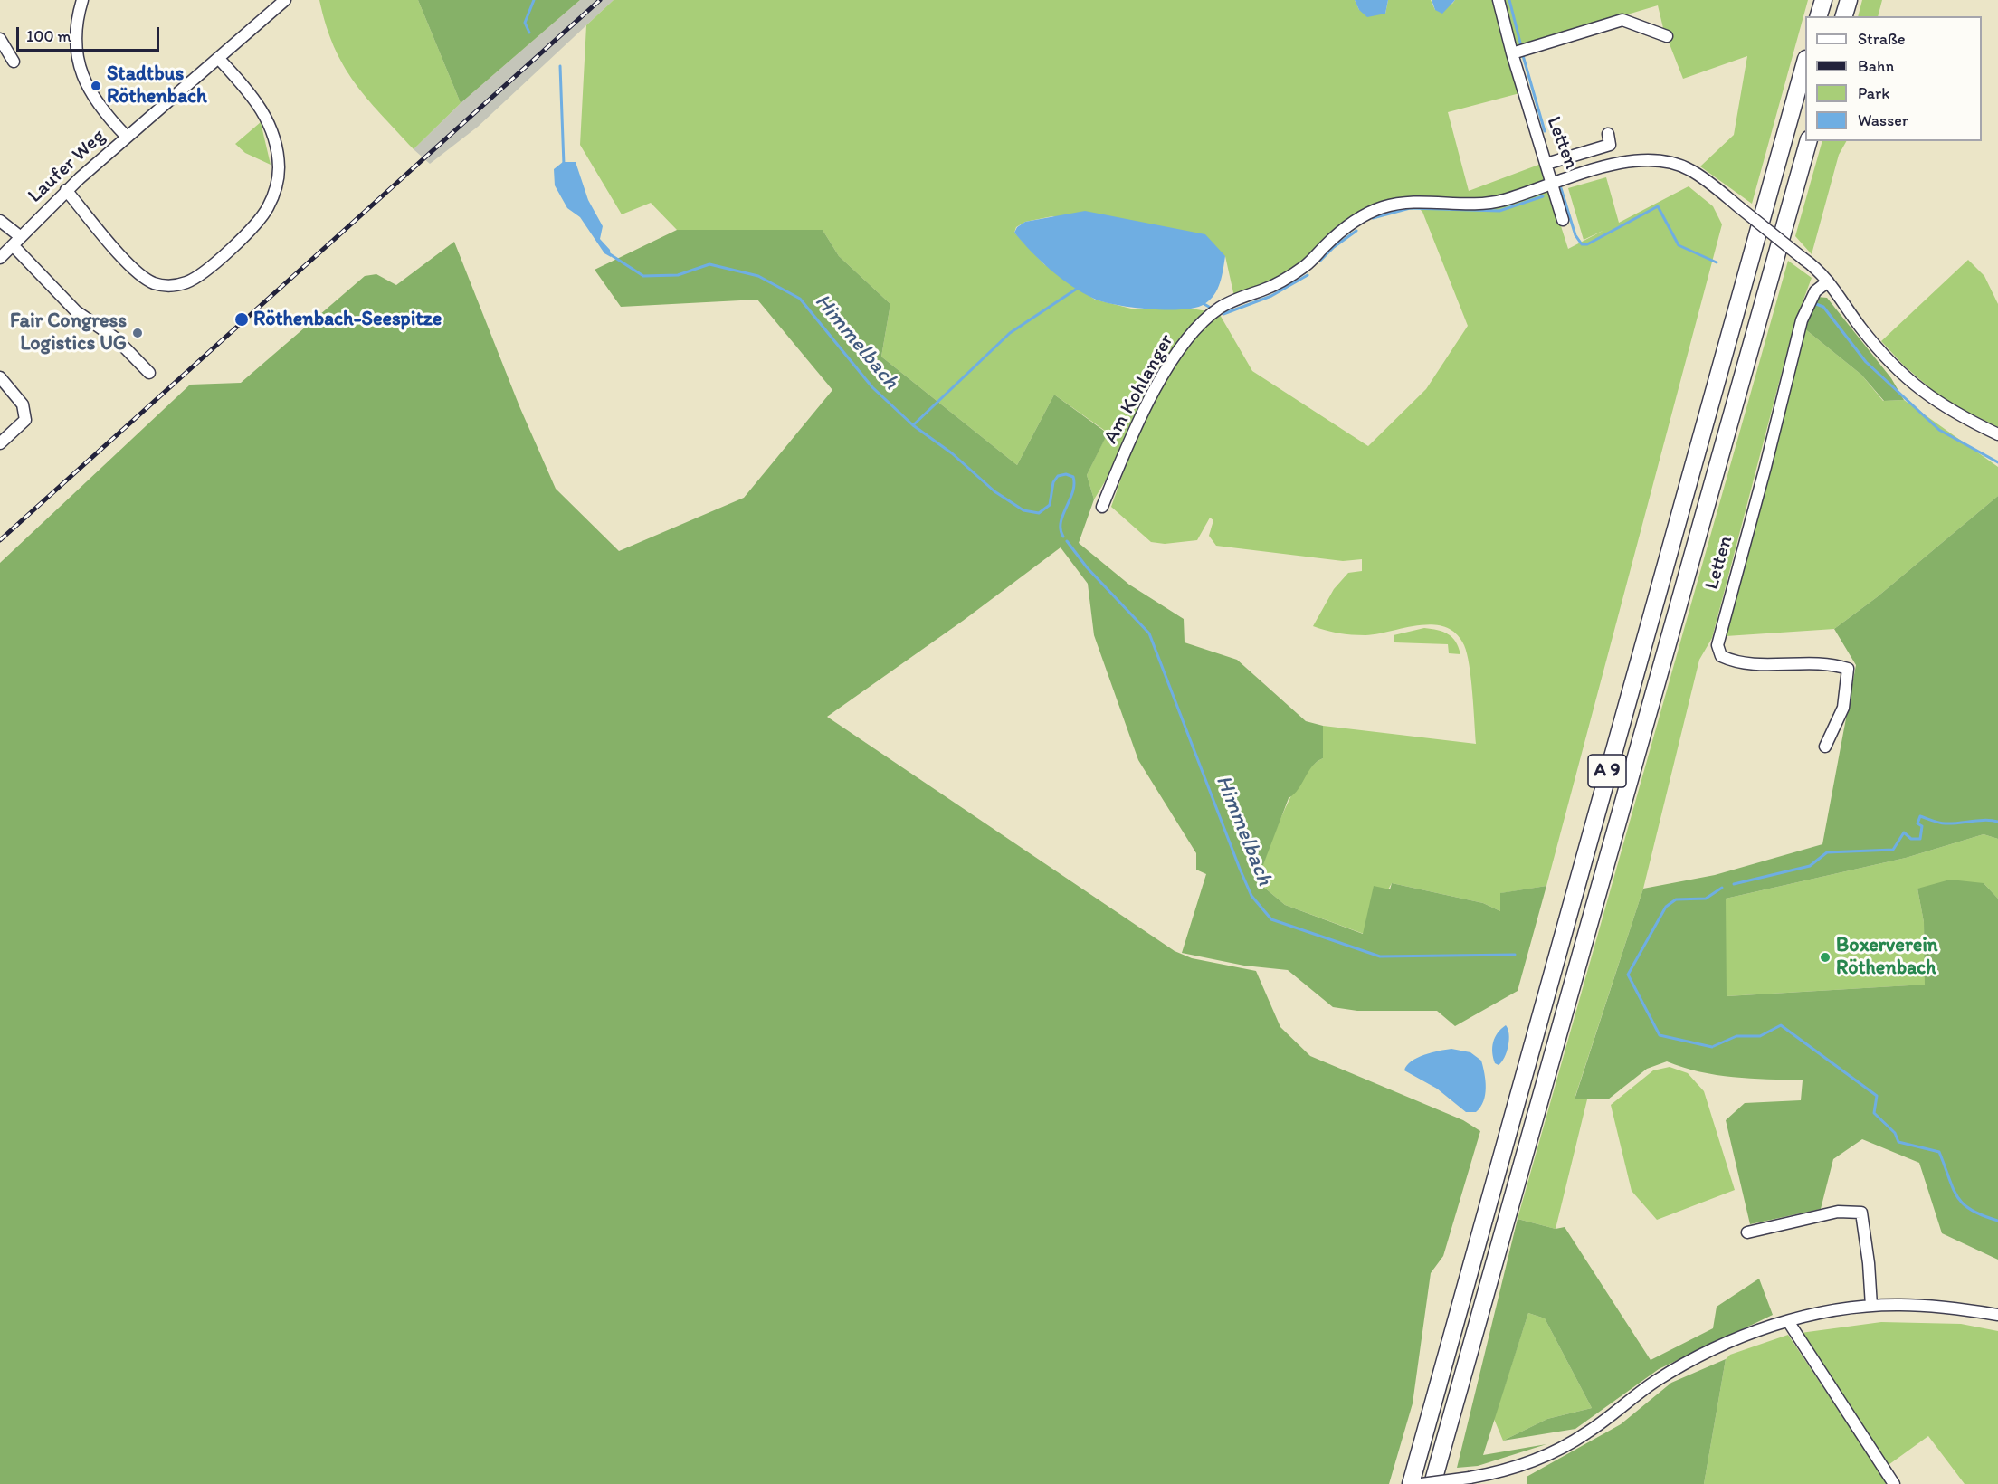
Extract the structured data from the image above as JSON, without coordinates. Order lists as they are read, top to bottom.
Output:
{
  "streets": {
    "highway": ["A 9"],
    "street": ["Letten", "Laufer Weg", "Am Kohlanger"]
  },
  "crossings": [
    ["Letten", "Am Kohlanger"]
  ],
  "water": ["Himmelbach"],
  "places": [
    "Stadtbus Röthenbach",
    "Röthenbach-Seespitze",
    "Fair Congress Logistics UG",
    "Boxerverein Röthenbach"
  ],
  "legend": [
    "Straße",
    "Bahn",
    "Park",
    "Wasser"
  ],
  "scale_bar": "100 m"
}
